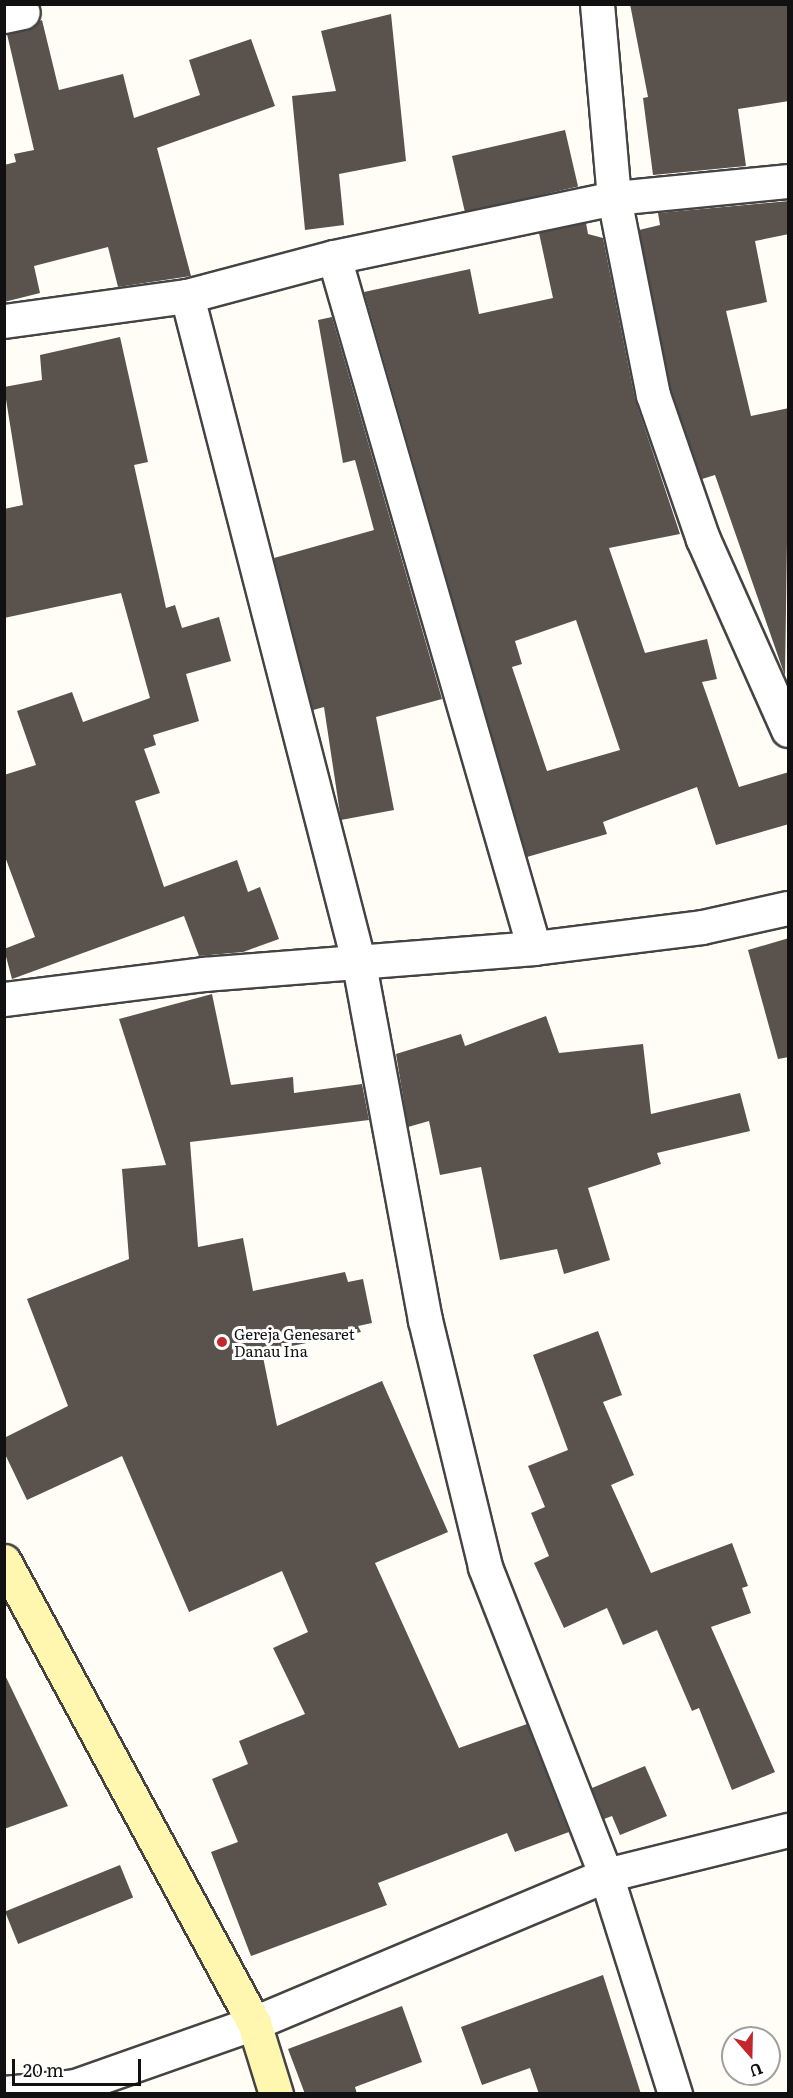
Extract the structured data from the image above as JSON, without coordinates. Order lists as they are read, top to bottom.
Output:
{
  "places": ["Gereja Genesaret Danau Ina"],
  "scale_bar": "20 m",
  "north": "bottom"
}
